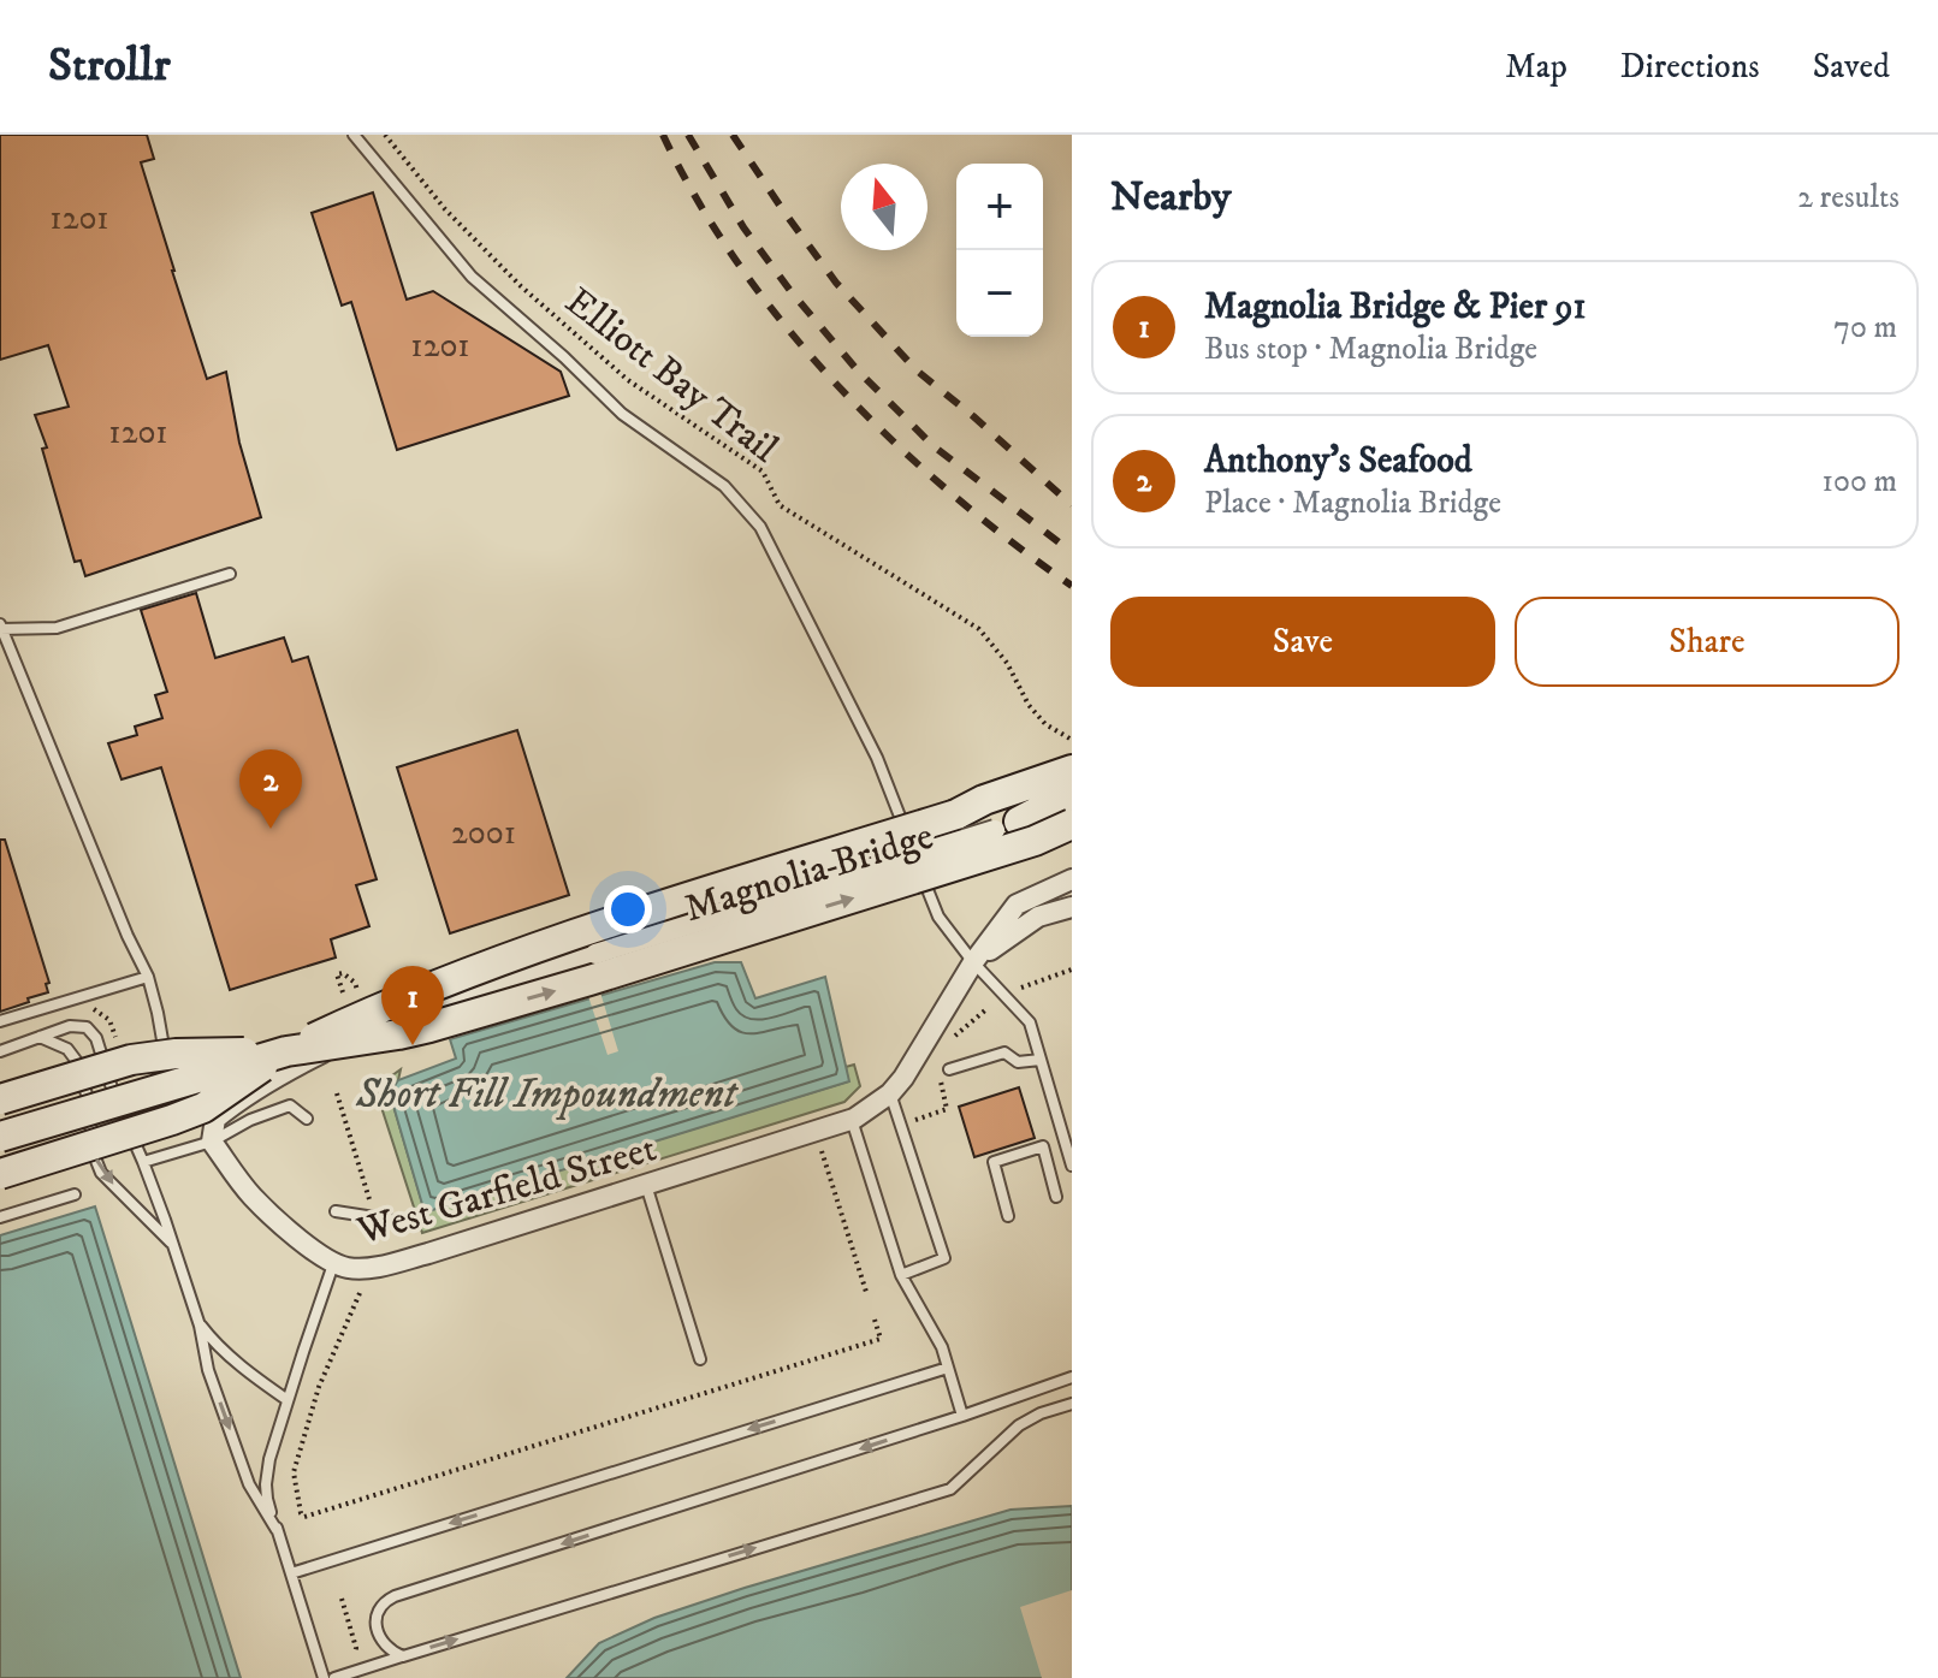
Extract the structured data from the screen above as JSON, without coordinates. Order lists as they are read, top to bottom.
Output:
{
  "streets": {
    "main road": ["Magnolia Bridge"],
    "street": ["West Garfield Street"],
    "path": ["Elliott Bay Trail"]
  },
  "water": ["Short Fill Impoundment"],
  "house_numbers": [
    "1201",
    "1201",
    "1201",
    "2001"
  ],
  "north": "top",
  "page": {
    "header": "Strollr",
    "nav": ["Map", "Directions", "Saved"],
    "heading": ["Nearby", "2 results"],
    "map_buttons": ["+", "−"],
    "list": [
      {
        "mark": "1",
        "name": "Magnolia Bridge & Pier 91",
        "note": "Bus stop · Magnolia Bridge",
        "value": "70 m"
      },
      {
        "mark": "2",
        "name": "Anthony's Seafood",
        "note": "Place · Magnolia Bridge",
        "value": "100 m"
      }
    ],
    "buttons": ["Save", "Share"],
    "pins": ["2", "1"]
  }
}
